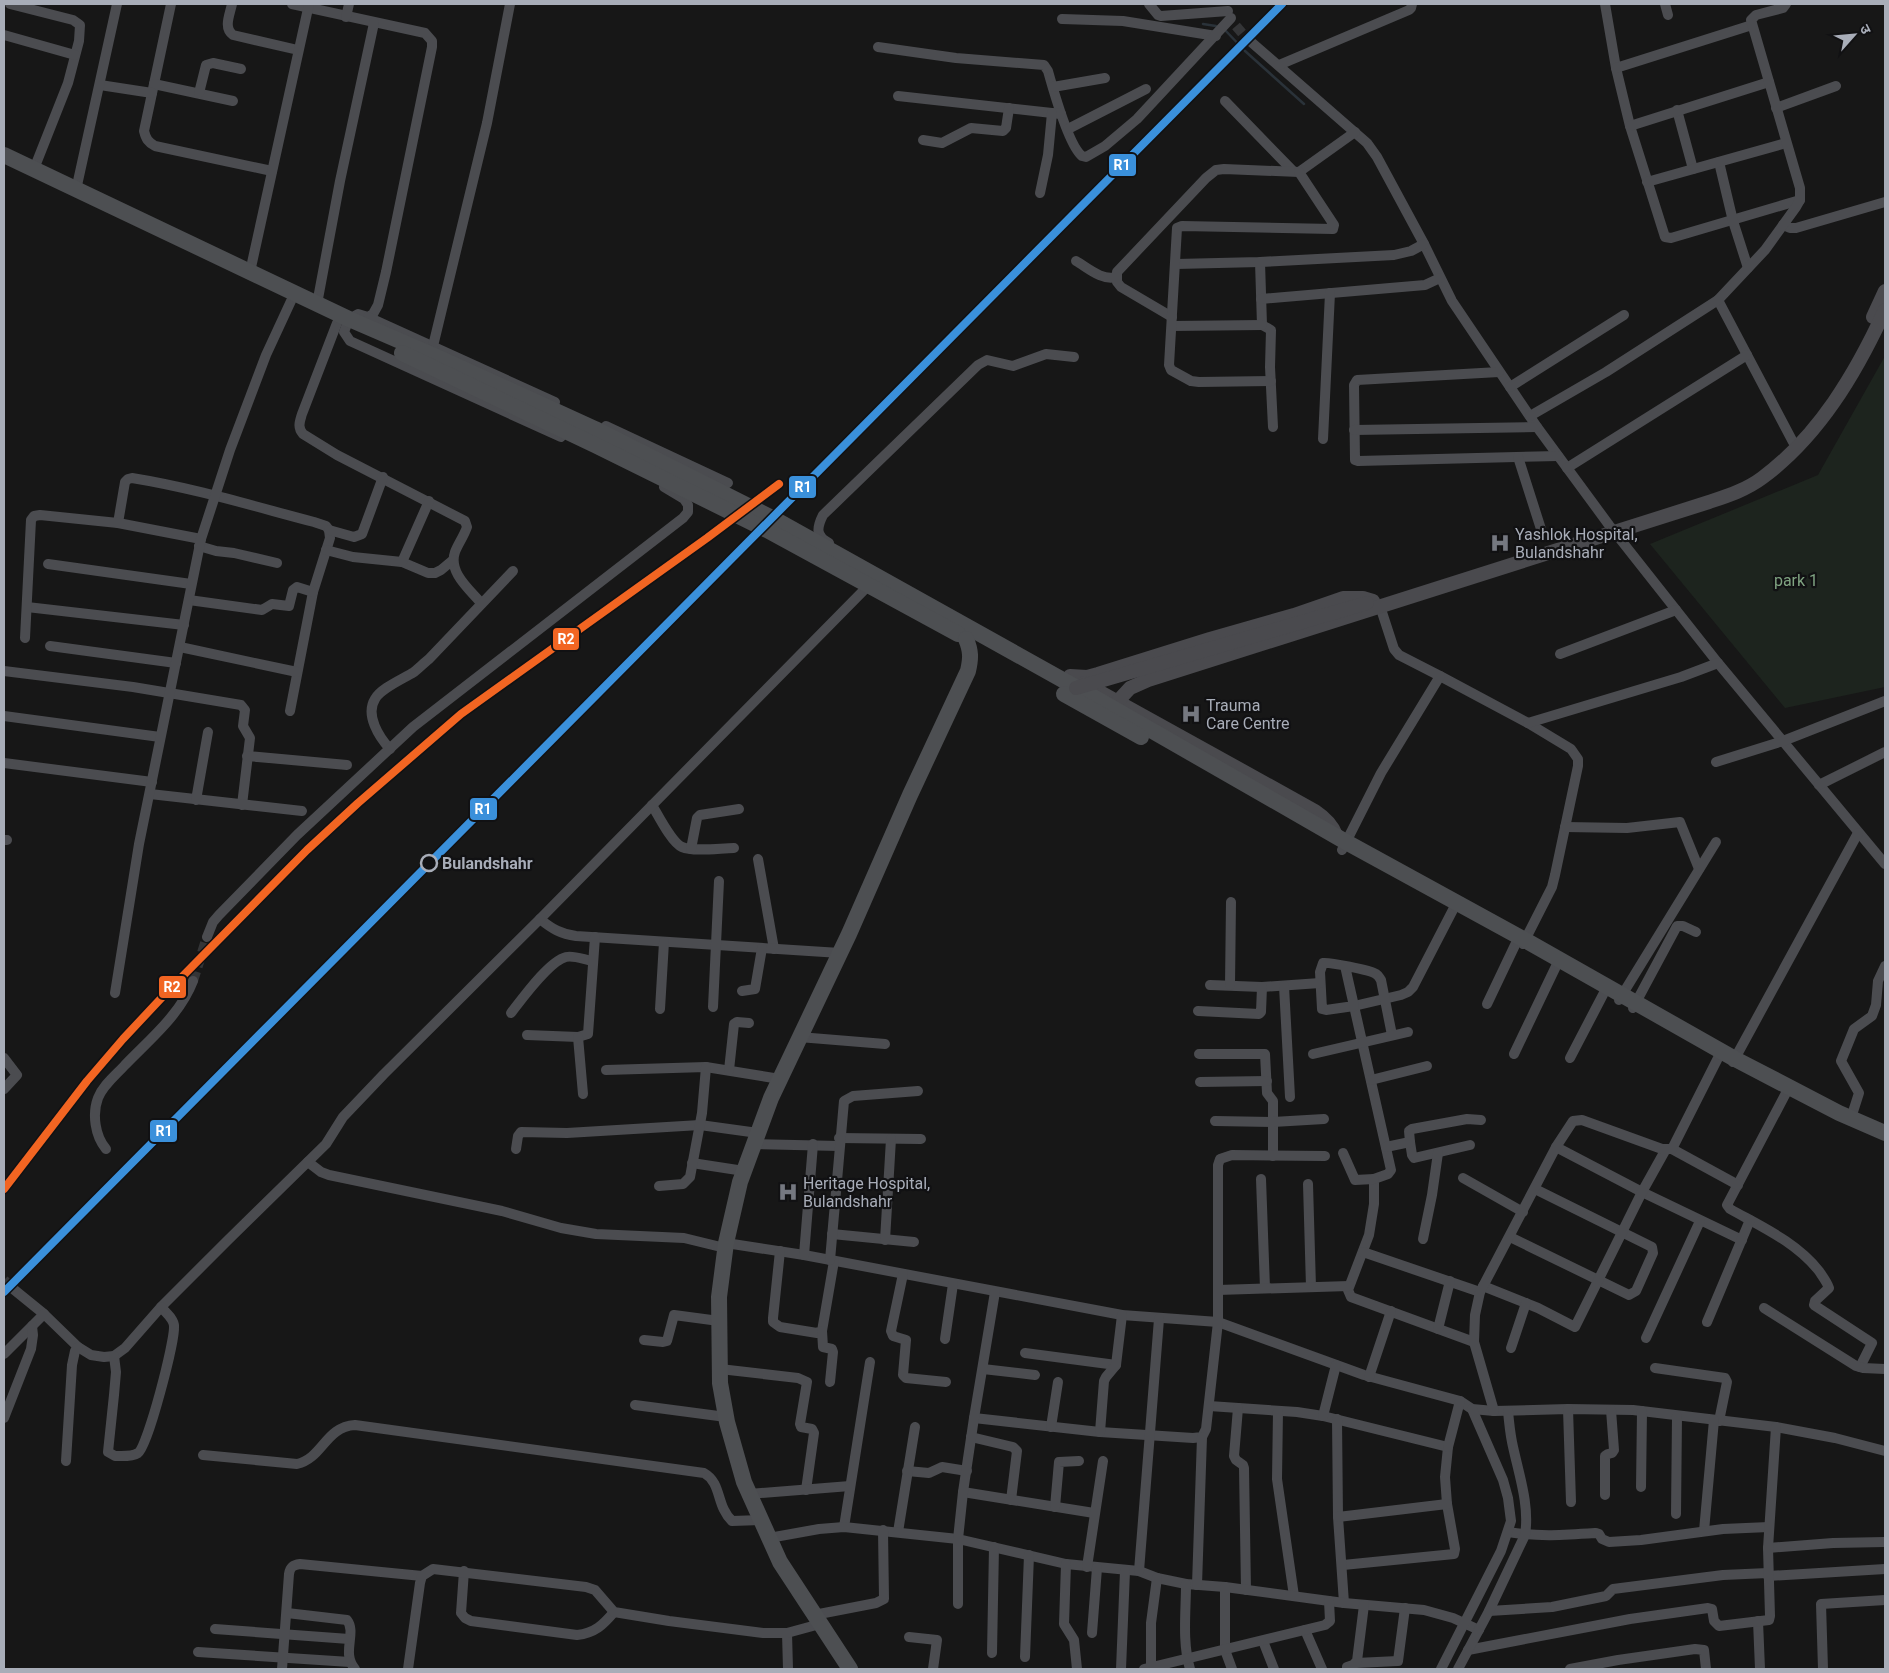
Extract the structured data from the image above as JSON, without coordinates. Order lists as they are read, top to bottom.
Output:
{
  "parks": ["park 1"],
  "places": {
    "hospital": ["Yashlok Hospital, Bulandshahr", "Trauma Care Centre", "Heritage Hospital, Bulandshahr"],
    "other": ["Bulandshahr"]
  },
  "lines": ["transit line R1", "transit line R2"],
  "north": "top right"
}
